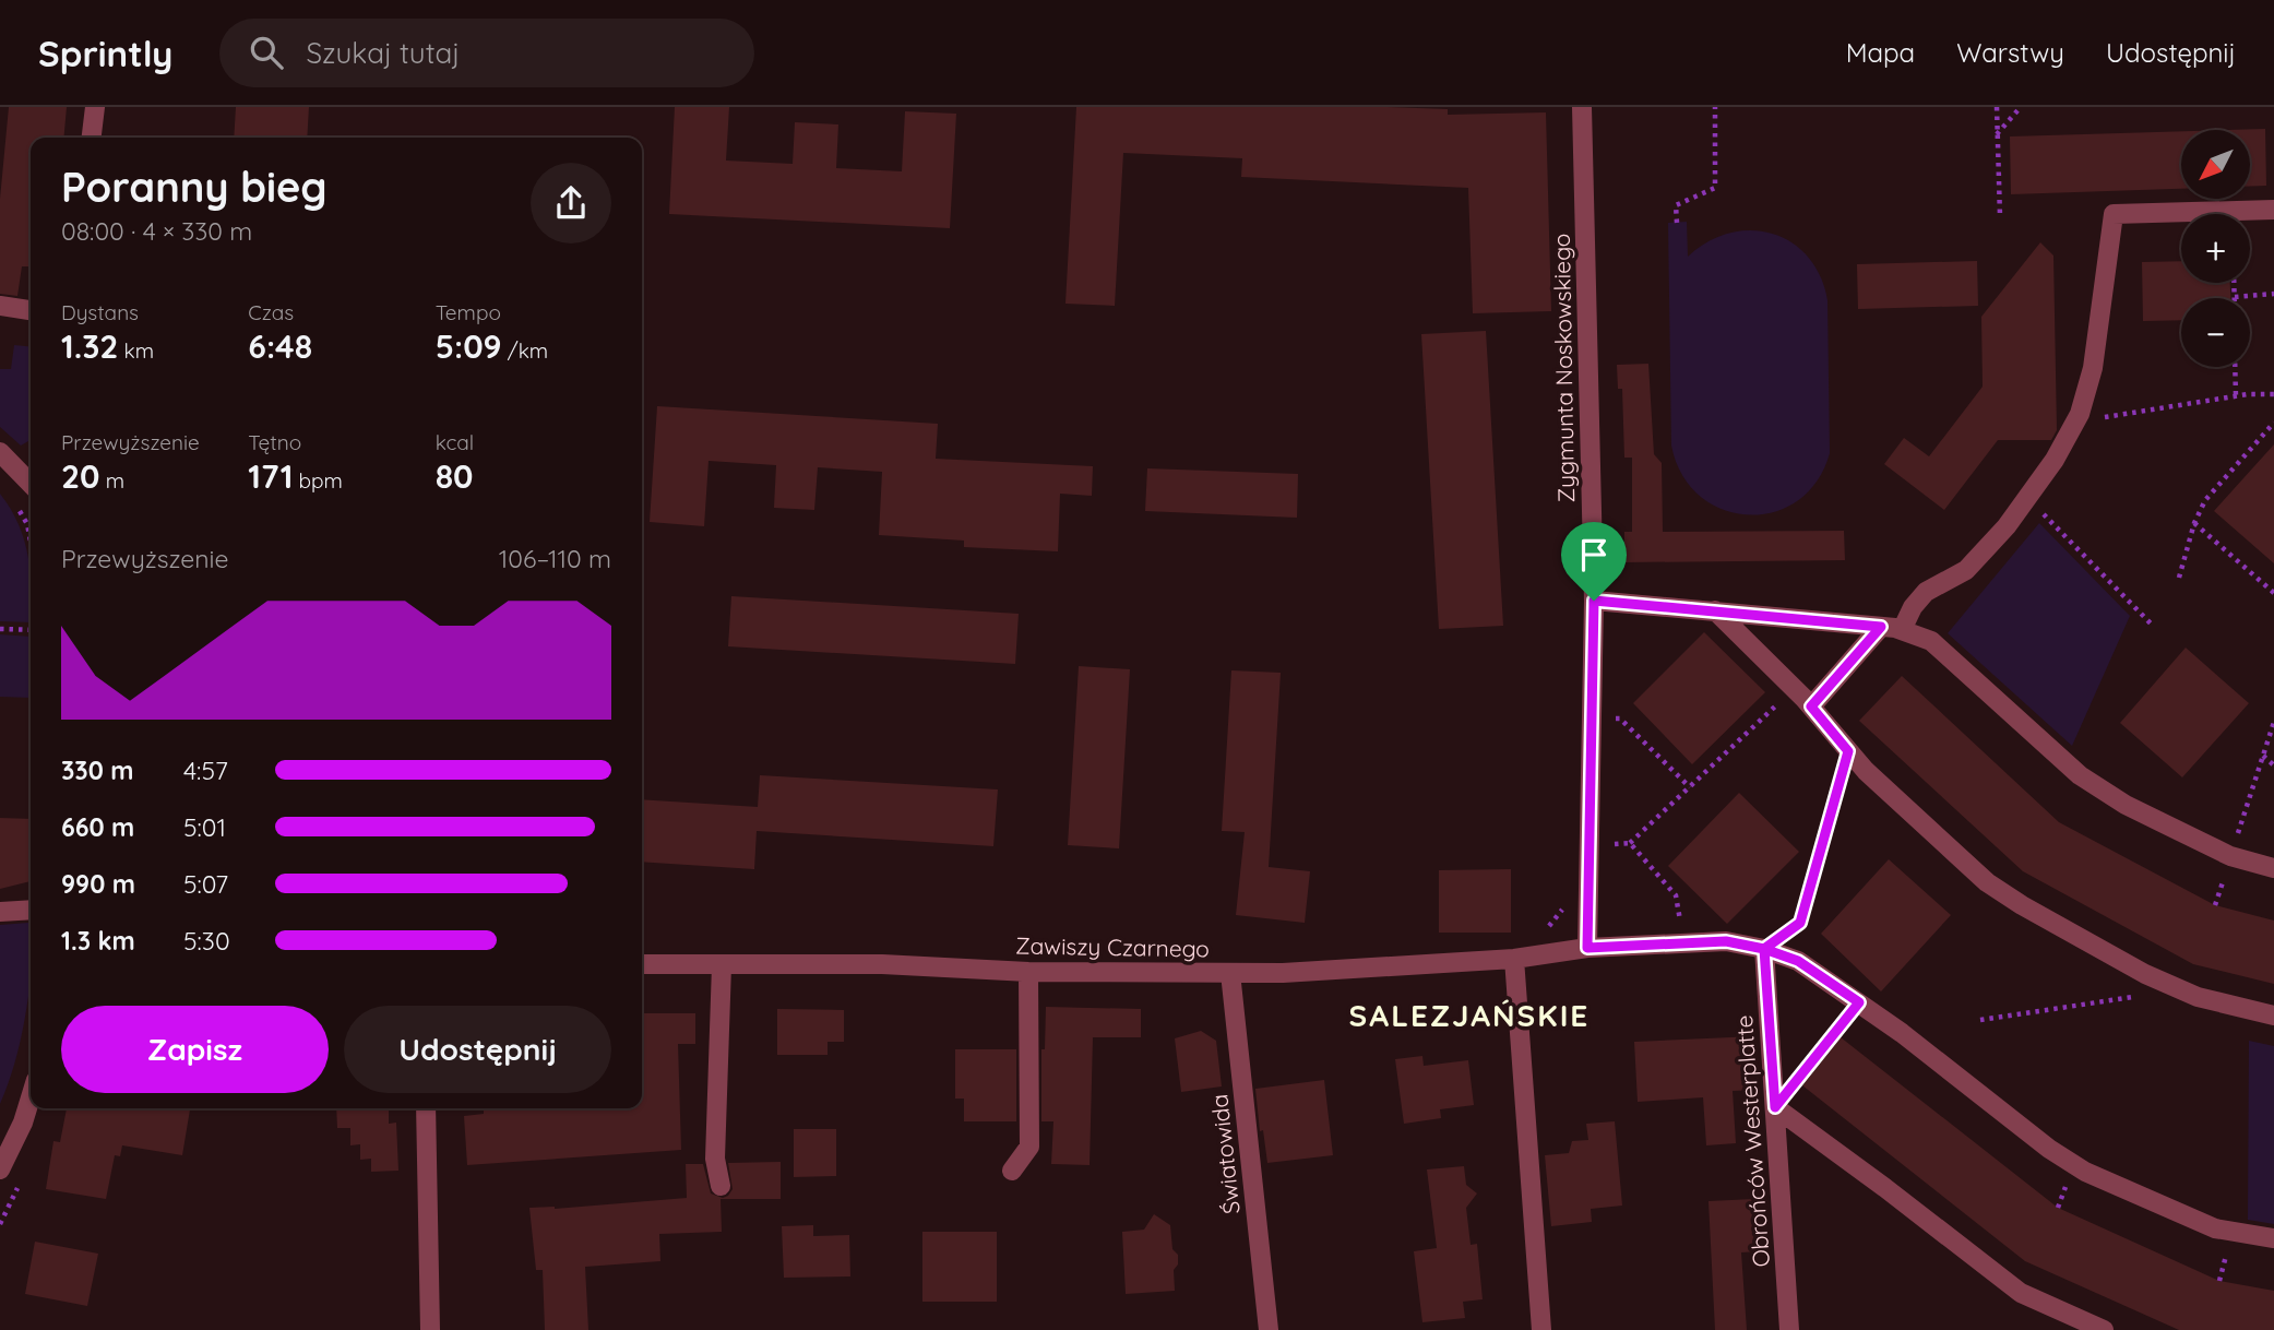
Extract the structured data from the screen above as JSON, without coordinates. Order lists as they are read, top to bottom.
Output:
{
  "streets": {
    "street": [
      "Zygmunta Noskowskiego",
      "Zawiszy Czarnego",
      "Obrońców Westerplatte",
      "Światowida"
    ]
  },
  "crossings": [
    ["Zygmunta Noskowskiego", "Zawiszy Czarnego"],
    ["Zawiszy Czarnego", "Obrońców Westerplatte"],
    ["Zawiszy Czarnego", "Światowida"]
  ],
  "districts": ["SALEZJAŃSKIE"],
  "north": "bottom left",
  "page": {
    "header": "Sprintly",
    "search": "Szukaj tutaj",
    "nav": ["Mapa", "Warstwy", "Udostępnij"],
    "map_buttons": ["+", "−"],
    "heading": ["Poranny bieg", "08:00 · 4 × 330 m"],
    "stats": [
      ["Dystans", "1.32 km"],
      ["Czas", "6:48"],
      ["Tempo", "5:09 /km"],
      ["Przewyższenie", "20 m"],
      ["Tętno", "171 bpm"],
      ["kcal", "80"]
    ],
    "chart": ["Przewyższenie", "106–110 m"],
    "list": [
      {
        "name": "330 m",
        "note": "4:57"
      },
      {
        "name": "660 m",
        "note": "5:01"
      },
      {
        "name": "990 m",
        "note": "5:07"
      },
      {
        "name": "1.3 km",
        "note": "5:30"
      }
    ],
    "buttons": ["Zapisz", "Udostępnij"]
  }
}
